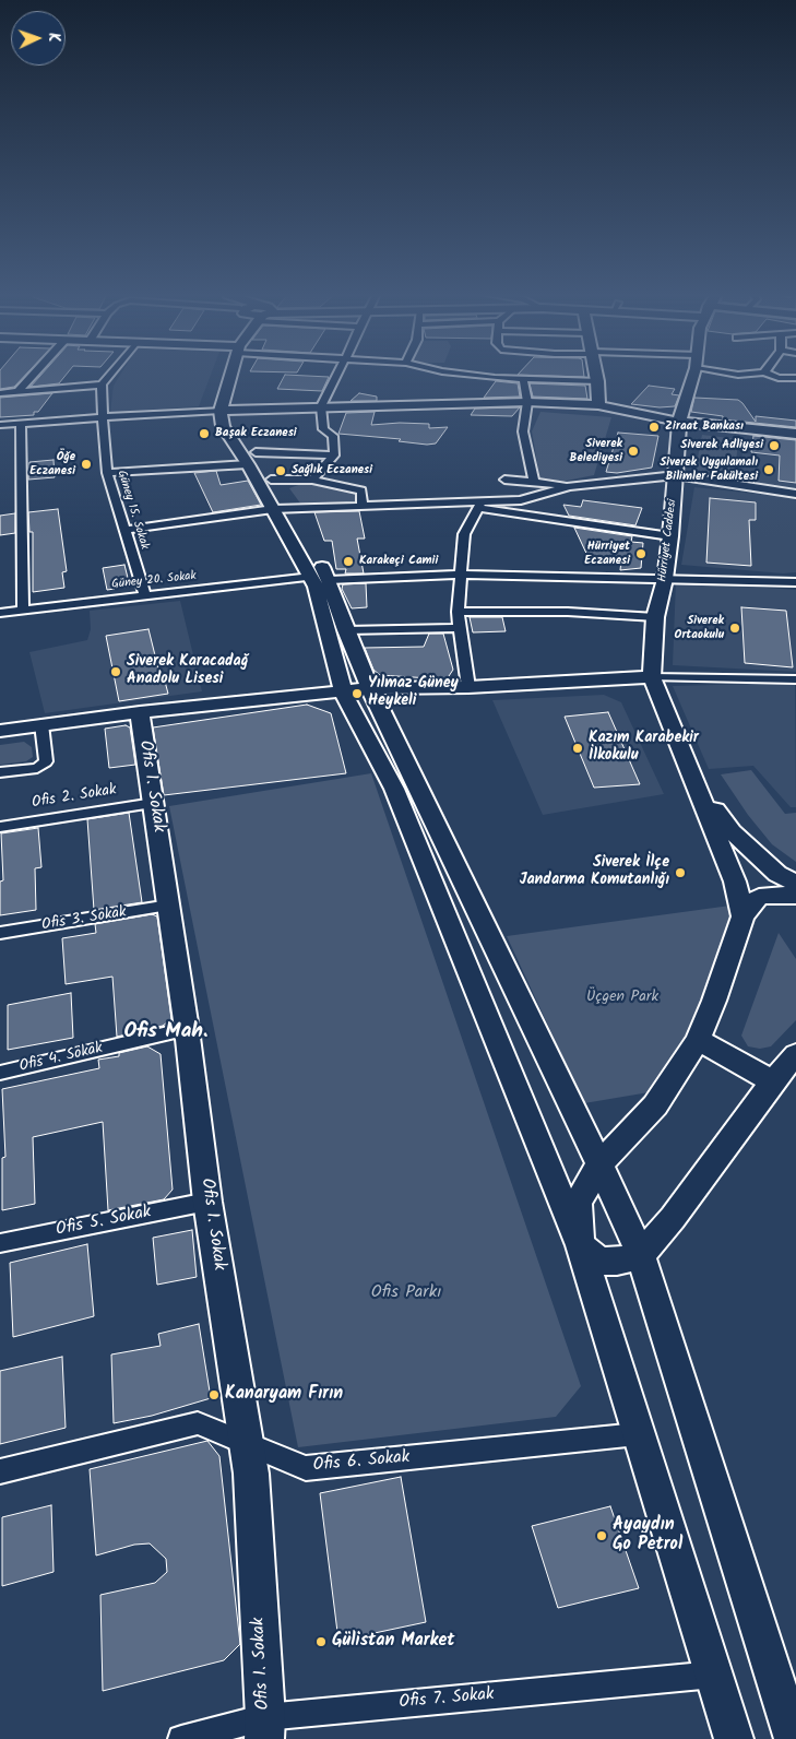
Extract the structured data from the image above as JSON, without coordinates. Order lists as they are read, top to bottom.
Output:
{
  "streets": {
    "main road": ["Hürriyet Caddesi", "Ofis 1. Sokak"],
    "street": [
      "Güney 15. Sokak",
      "Güney 20. Sokak",
      "Ofis 2. Sokak",
      "Ofis 3. Sokak",
      "Ofis 4. Sokak",
      "Ofis 5. Sokak",
      "Ofis 6. Sokak",
      "Ofis 7. Sokak"
    ]
  },
  "crossings": [
    ["Güney 15. Sokak", "Güney 20. Sokak"],
    ["Ofis 1. Sokak", "Ofis 2. Sokak"],
    ["Ofis 1. Sokak", "Ofis 3. Sokak"],
    ["Ofis 1. Sokak", "Ofis 4. Sokak"],
    ["Ofis 1. Sokak", "Ofis 5. Sokak"],
    ["Ofis 1. Sokak", "Ofis 6. Sokak"],
    ["Ofis 1. Sokak", "Ofis 7. Sokak"]
  ],
  "districts": ["Ofis Mah."],
  "parks": ["Üçgen Park", "Ofis Parkı"],
  "places": [
    "Ziraat Bankası",
    "Başak Eczanesi",
    "Siverek Adliyesi",
    "Siverek Belediyesi",
    "Öğe Eczanesi",
    "Siverek Uygulamalı Bilimler Fakültesi",
    "Sağlık Eczanesi",
    "Hürriyet Eczanesi",
    "Karakeçi Camii",
    "Siverek Ortaokulu",
    "Siverek Karacadağ Anadolu Lisesi",
    "Yılmaz Güney Heykeli",
    "Kazım Karabekir İlkokulu",
    "Siverek İlçe Jandarma Komutanlığı",
    "Kanaryam Fırın",
    "Ayaydın Go Petrol",
    "Gülistan Market"
  ],
  "north": "right"
}
